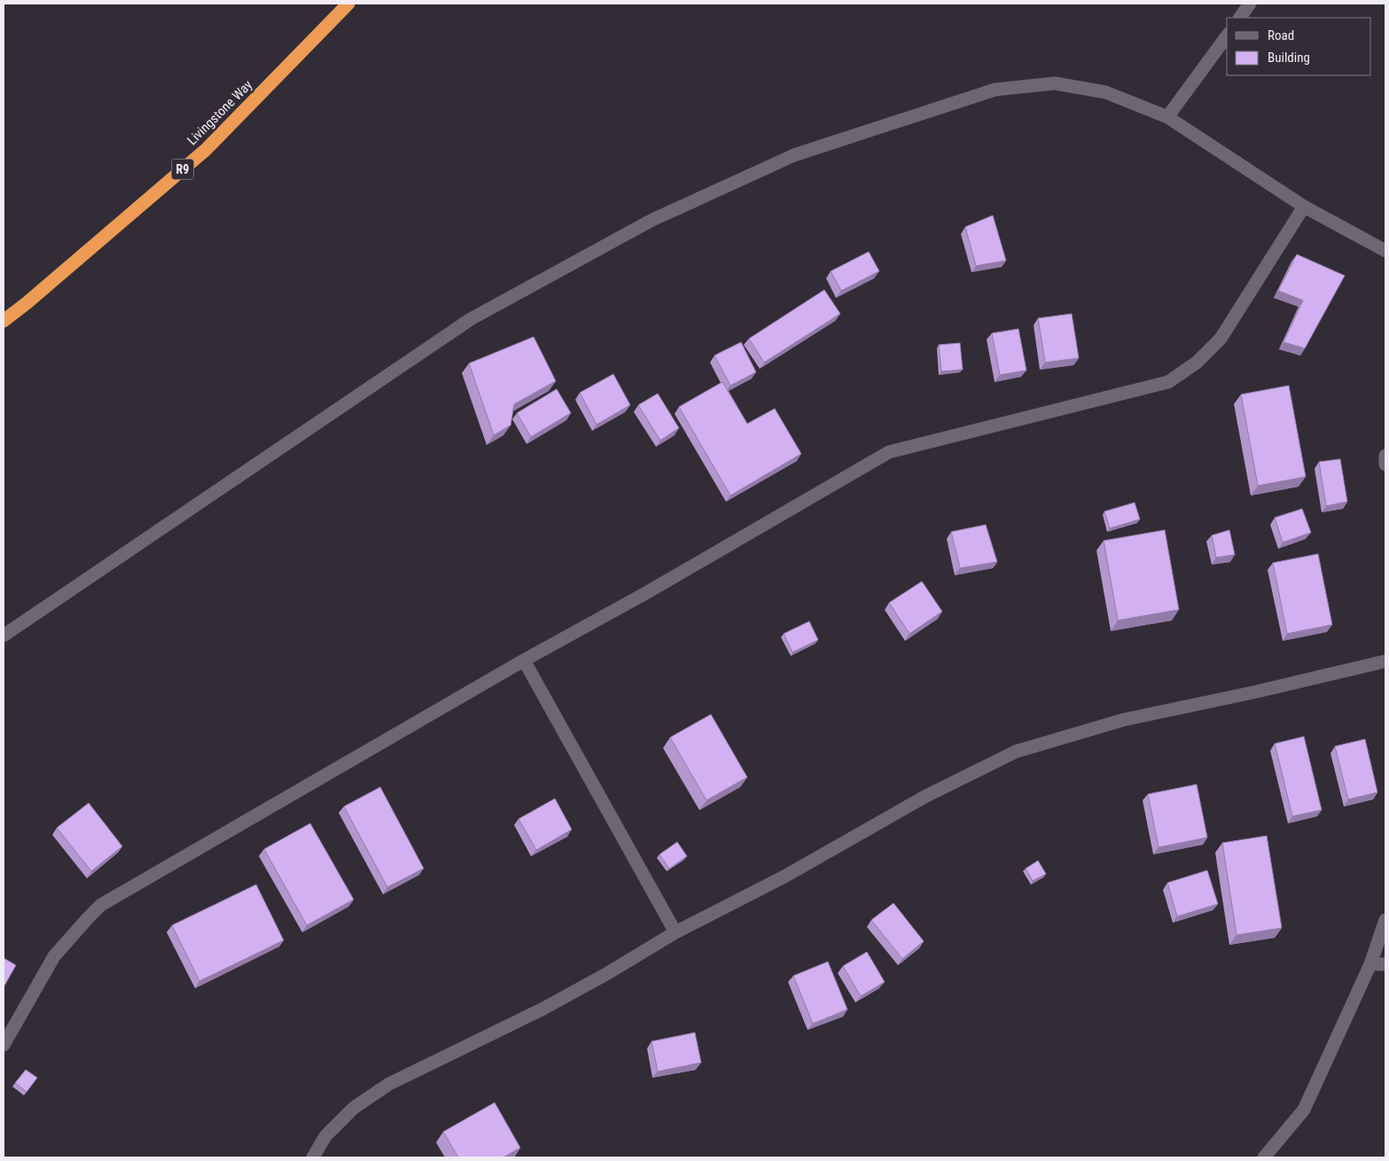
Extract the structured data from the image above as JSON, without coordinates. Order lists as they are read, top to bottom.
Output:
{
  "streets": {
    "highway": ["Livingstone Way", "R9"]
  },
  "legend": ["Road", "Building"]
}
